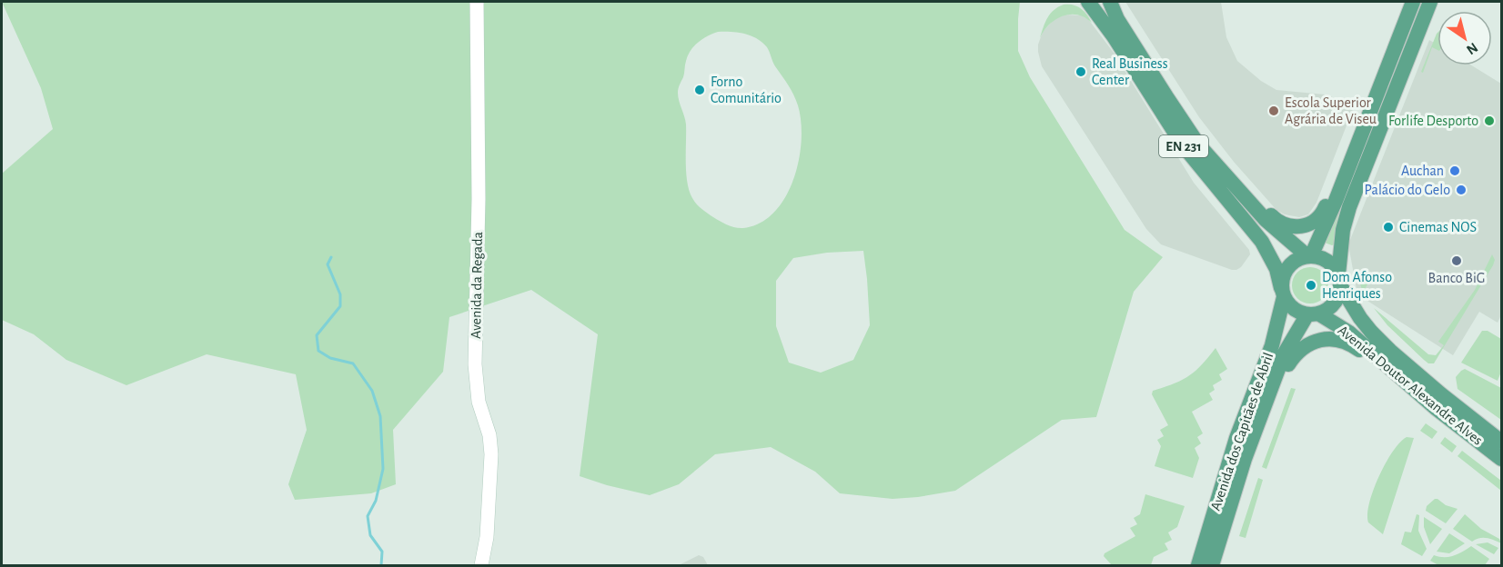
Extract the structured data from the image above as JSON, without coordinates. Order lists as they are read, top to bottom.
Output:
{
  "streets": {
    "main road": ["EN 231", "Avenida Doutor Alexandre Alves", "Avenida dos Capitães de Abril"],
    "street": ["Avenida da Regada"]
  },
  "crossings": [
    ["EN 231", "Avenida Doutor Alexandre Alves"],
    ["EN 231", "Avenida dos Capitães de Abril"],
    ["Avenida Doutor Alexandre Alves", "Avenida dos Capitães de Abril"]
  ],
  "places": [
    "Real Business Center",
    "Forno Comunitário",
    "Escola Superior Agrária de Viseu",
    "Forlife Desporto",
    "Auchan",
    "Palácio do Gelo",
    "Cinemas NOS",
    "Banco BiG",
    "Dom Afonso Henriques"
  ],
  "north": "bottom right"
}
